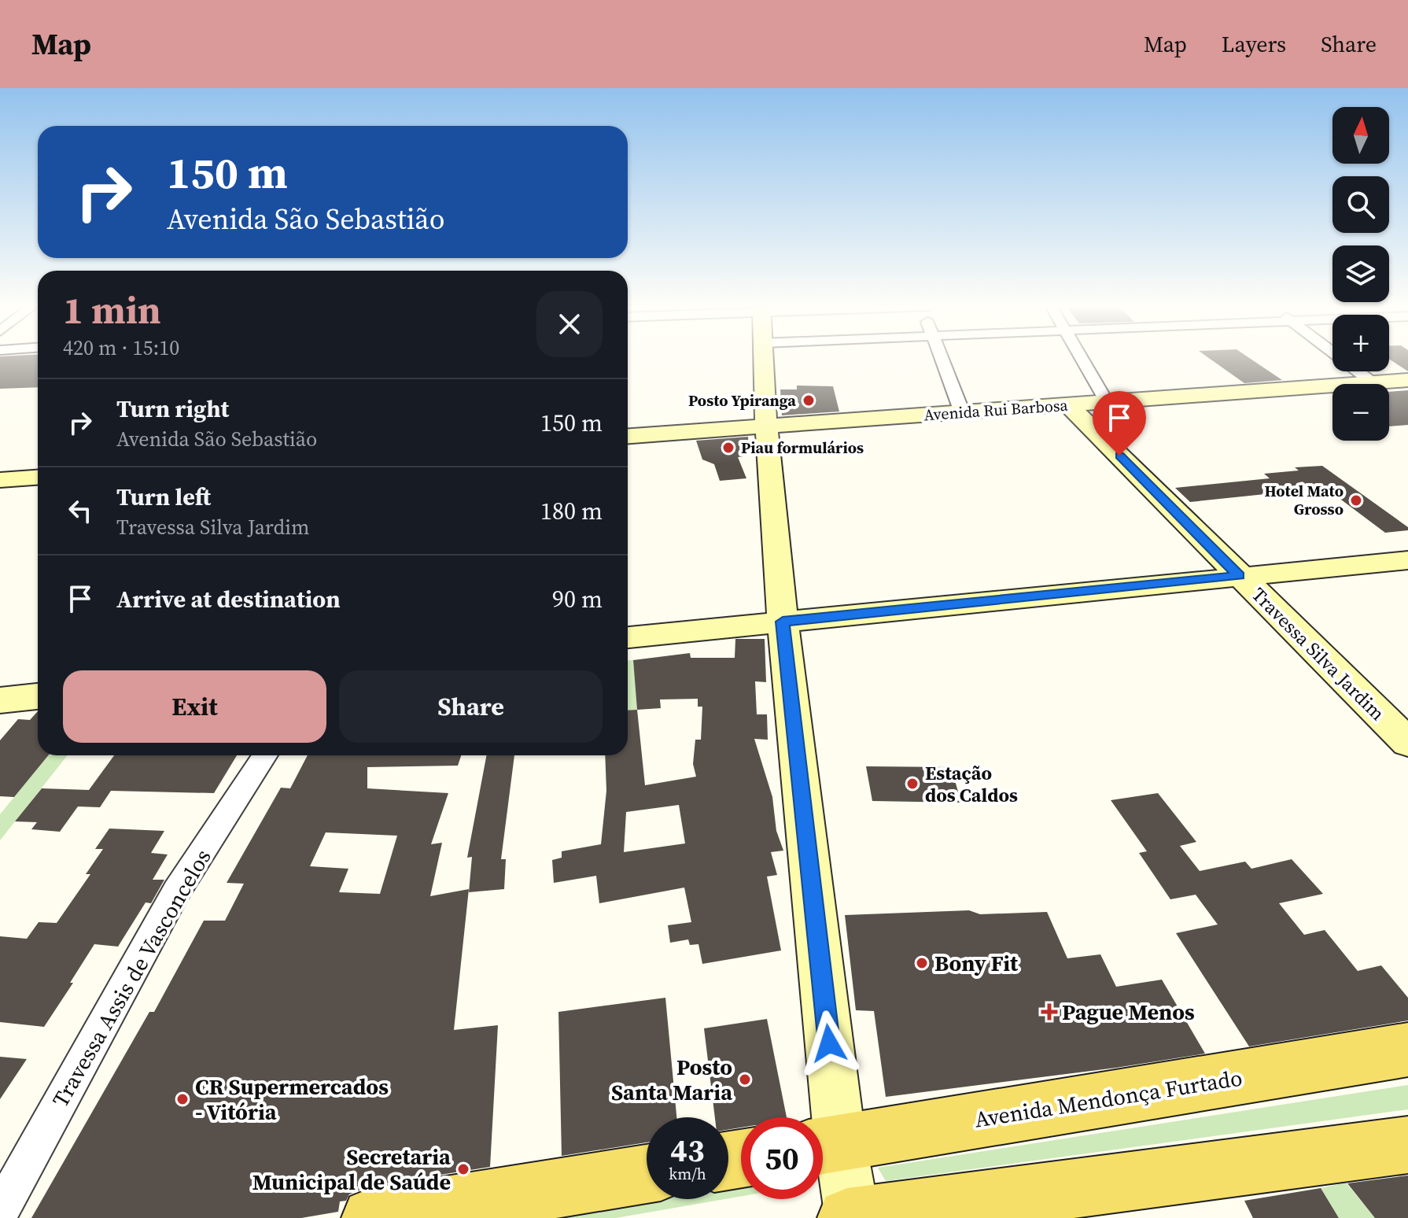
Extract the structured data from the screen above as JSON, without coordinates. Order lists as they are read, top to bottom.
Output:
{
  "streets": {
    "main road": ["Avenida Rui Barbosa", "Travessa Silva Jardim", "Avenida Mendonça Furtado"],
    "street": ["Travessa Assis de Vasconcelos"]
  },
  "crossings": [
    ["Avenida Rui Barbosa", "Travessa Silva Jardim"]
  ],
  "places": {
    "other": [
      "Posto Ypiranga",
      "Piau formulários",
      "Hotel Mato Grosso",
      "Estação dos Caldos",
      "Bony Fit",
      "Posto Santa Maria",
      "CR Supermercados - Vitória",
      "Secretaria Municipal de Saúde"
    ],
    "health": ["Pague Menos"]
  },
  "north": "top",
  "page": {
    "header": "Map",
    "nav": ["Map", "Layers", "Share"],
    "map_buttons": ["+", "−"],
    "turn": ["150 m", "Avenida São Sebastião"],
    "heading": ["1 min", "420 m · 15:10"],
    "list": [
      {
        "name": "Turn right",
        "note": "Avenida São Sebastião",
        "value": "150 m"
      },
      {
        "name": "Turn left",
        "note": "Travessa Silva Jardim",
        "value": "180 m"
      },
      {
        "name": "Arrive at destination",
        "value": "90 m"
      }
    ],
    "buttons": ["Exit", "Share"],
    "speed": "43 km/h",
    "limit": "50"
  }
}
